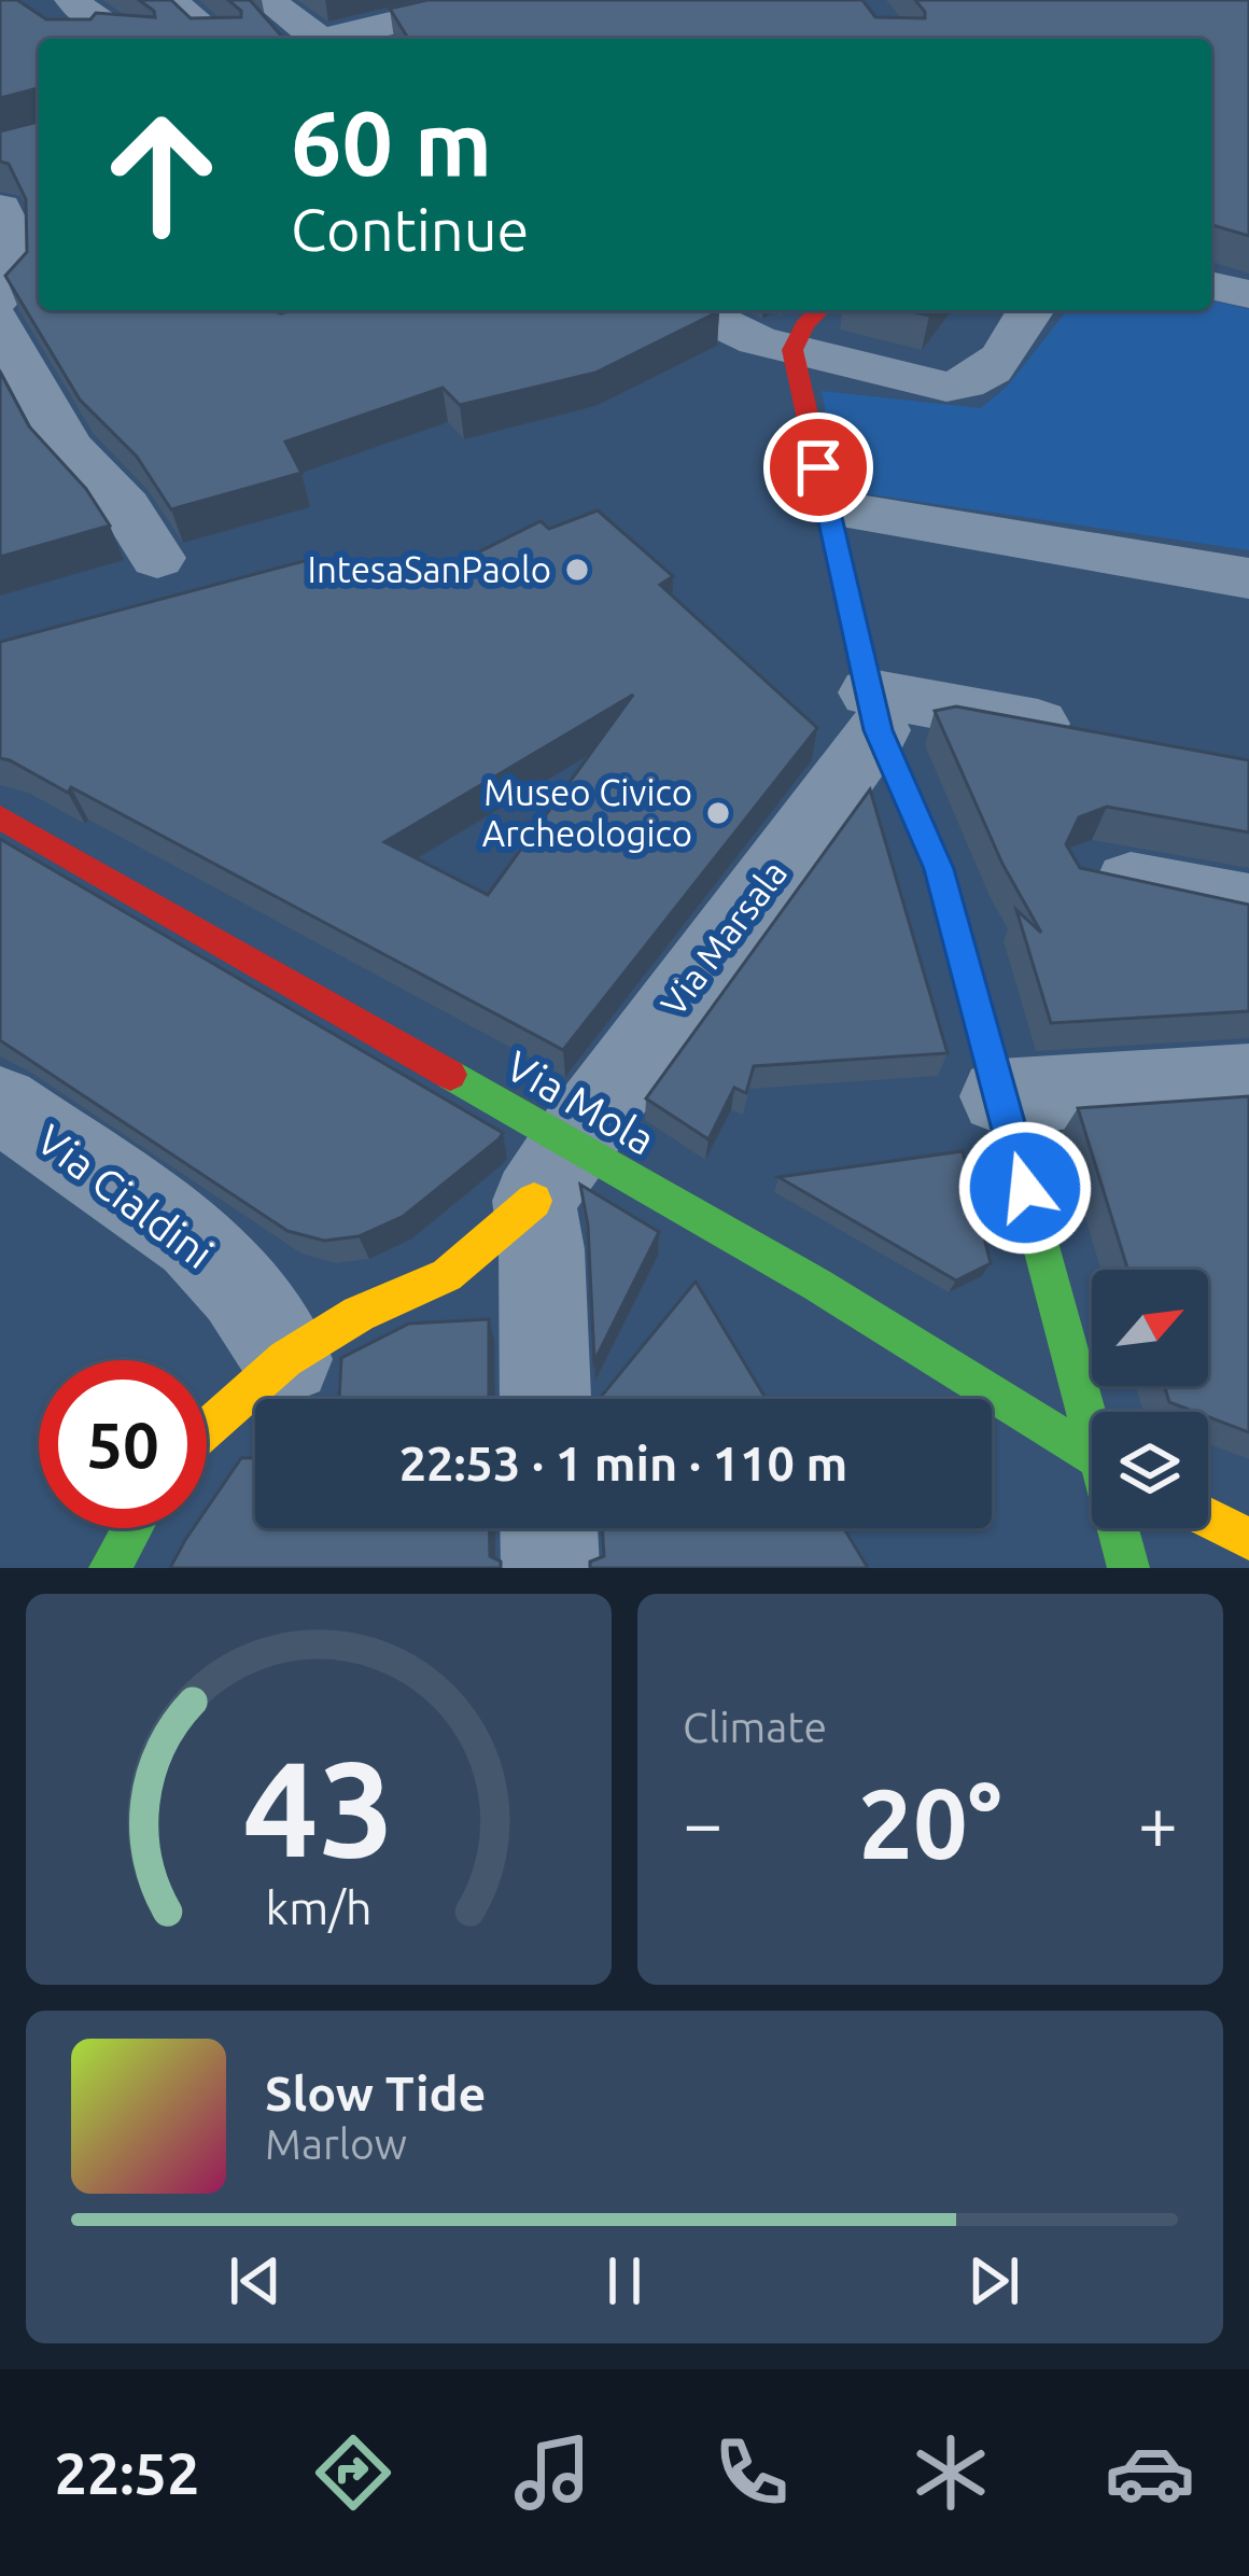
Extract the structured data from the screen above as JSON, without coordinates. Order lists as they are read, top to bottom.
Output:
{
  "streets": {
    "main road": ["Via Mola"],
    "street": ["Via Marsala", "Via Cialdini"]
  },
  "crossings": [
    ["Via Marsala", "Via Mola"]
  ],
  "places": ["IntesaSanPaolo", "Museo Civico Archeologico"],
  "north": "top right",
  "page": {
    "turn": ["60 m", "Continue"],
    "limit": "50",
    "trip": "22:53 · 1 min · 110 m",
    "tile": "Climate",
    "heat": ["−", "20°", "+"],
    "song": ["Slow Tide", "Marlow"],
    "tabs": "22:52",
    "gauge": ["43", "km/h"]
  }
}
